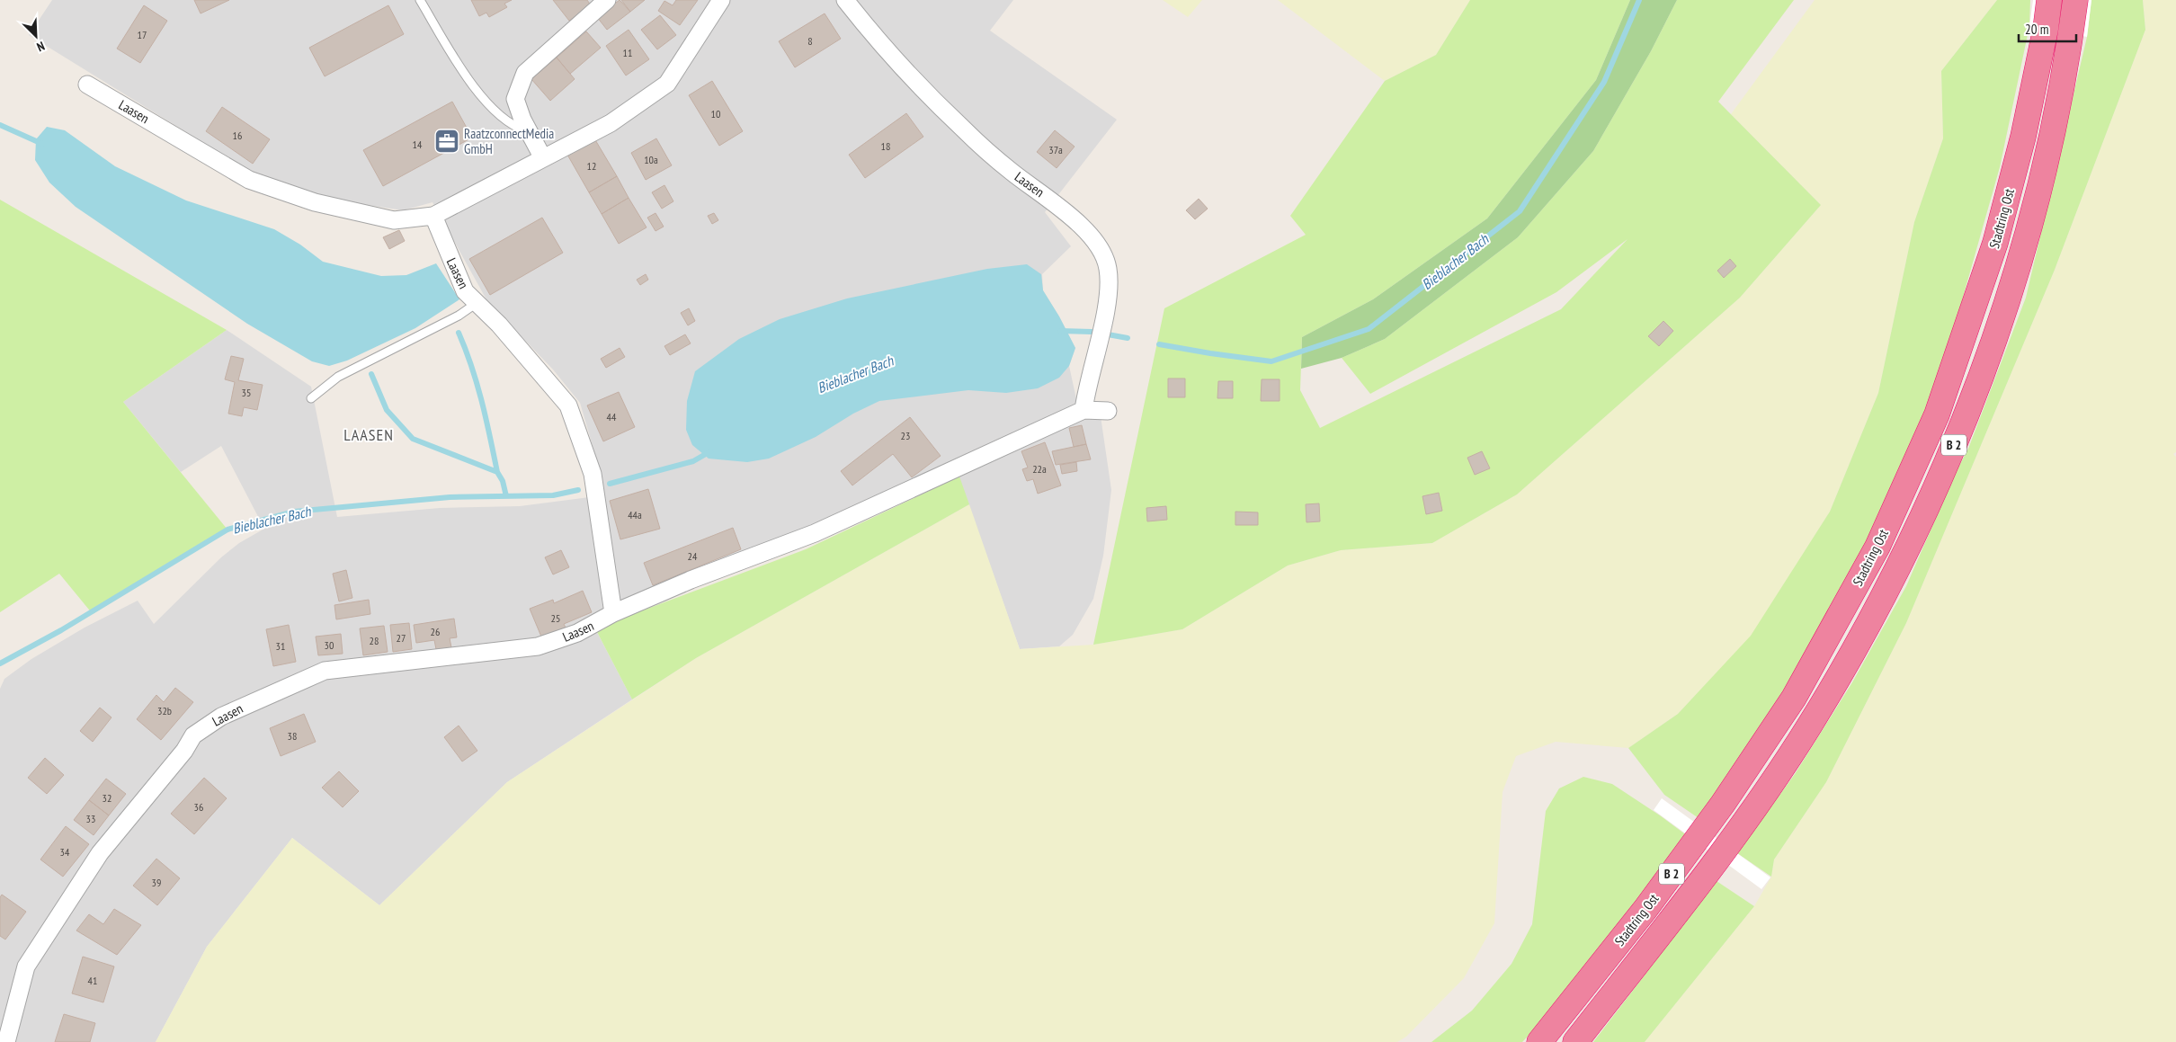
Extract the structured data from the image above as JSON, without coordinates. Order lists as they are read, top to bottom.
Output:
{
  "streets": {
    "highway": ["Stadtring Ost", "B 2"],
    "street": ["Laasen"]
  },
  "districts": ["LAASEN"],
  "water": ["Bieblacher Bach"],
  "places": {
    "office": ["RaatzconnectMedia GmbH"]
  },
  "house_numbers": [
    "17",
    "8",
    "11",
    "10",
    "16",
    "14",
    "18",
    "37a",
    "10a",
    "12",
    "35",
    "44",
    "23",
    "22a",
    "44a",
    "24",
    "25",
    "26",
    "27",
    "28",
    "30",
    "31",
    "32b",
    "38",
    "32",
    "36",
    "33",
    "34",
    "39",
    "41"
  ],
  "scale_bar": "20 m",
  "north": "bottom right"
}
